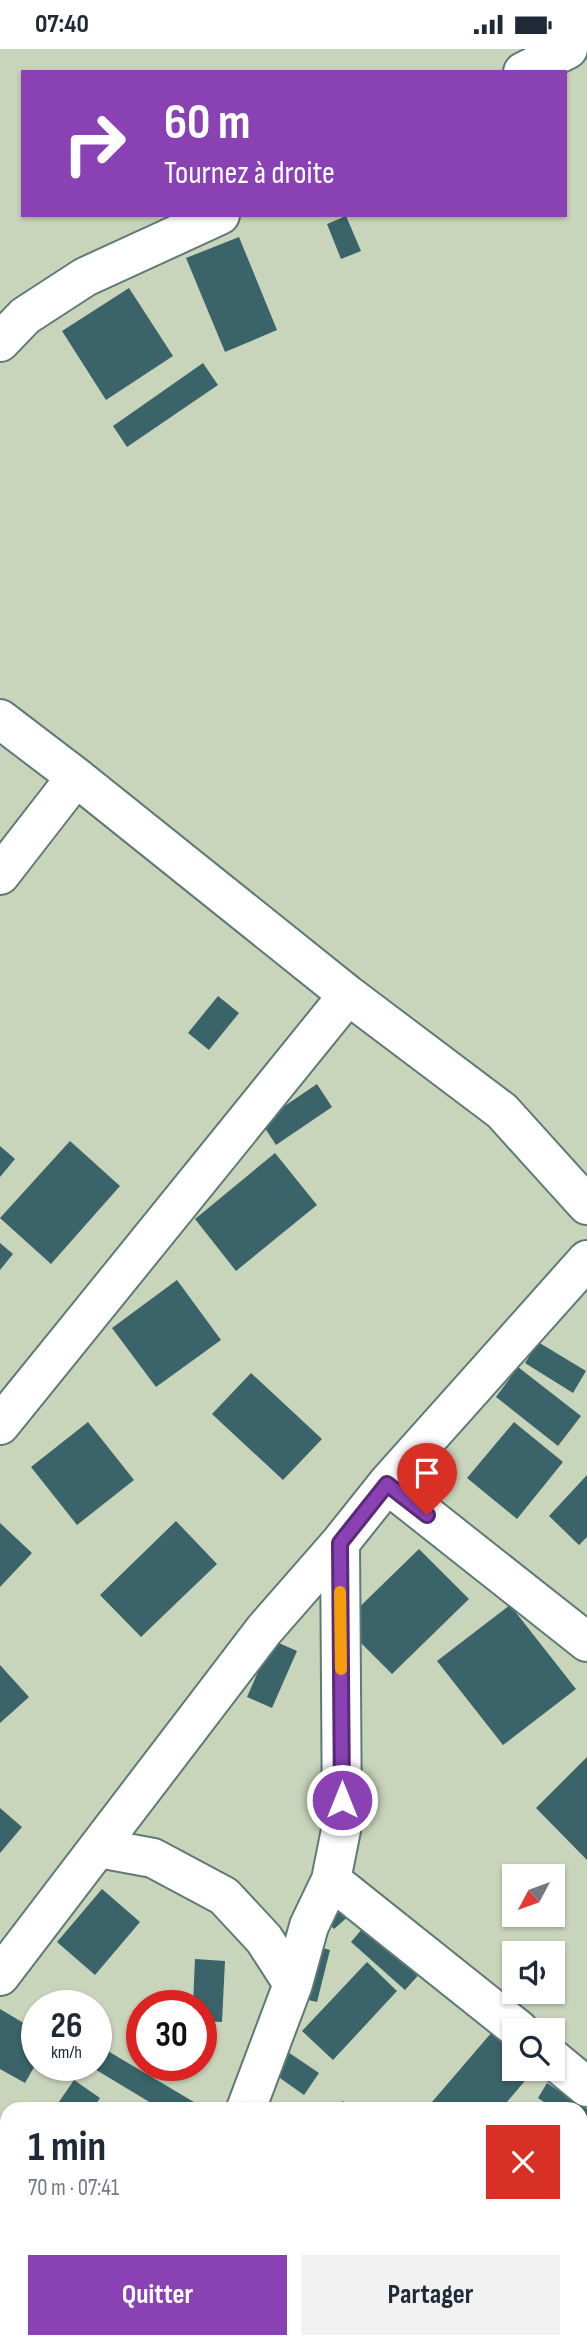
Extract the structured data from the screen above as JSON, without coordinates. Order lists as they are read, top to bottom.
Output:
{
  "north": "bottom left",
  "page": {
    "status": "07:40",
    "turn": ["60 m", "Tournez à droite"],
    "speed": "26 km/h",
    "limit": "30",
    "heading": ["1 min", "70 m · 07:41"],
    "buttons": ["Quitter", "Partager"]
  }
}
